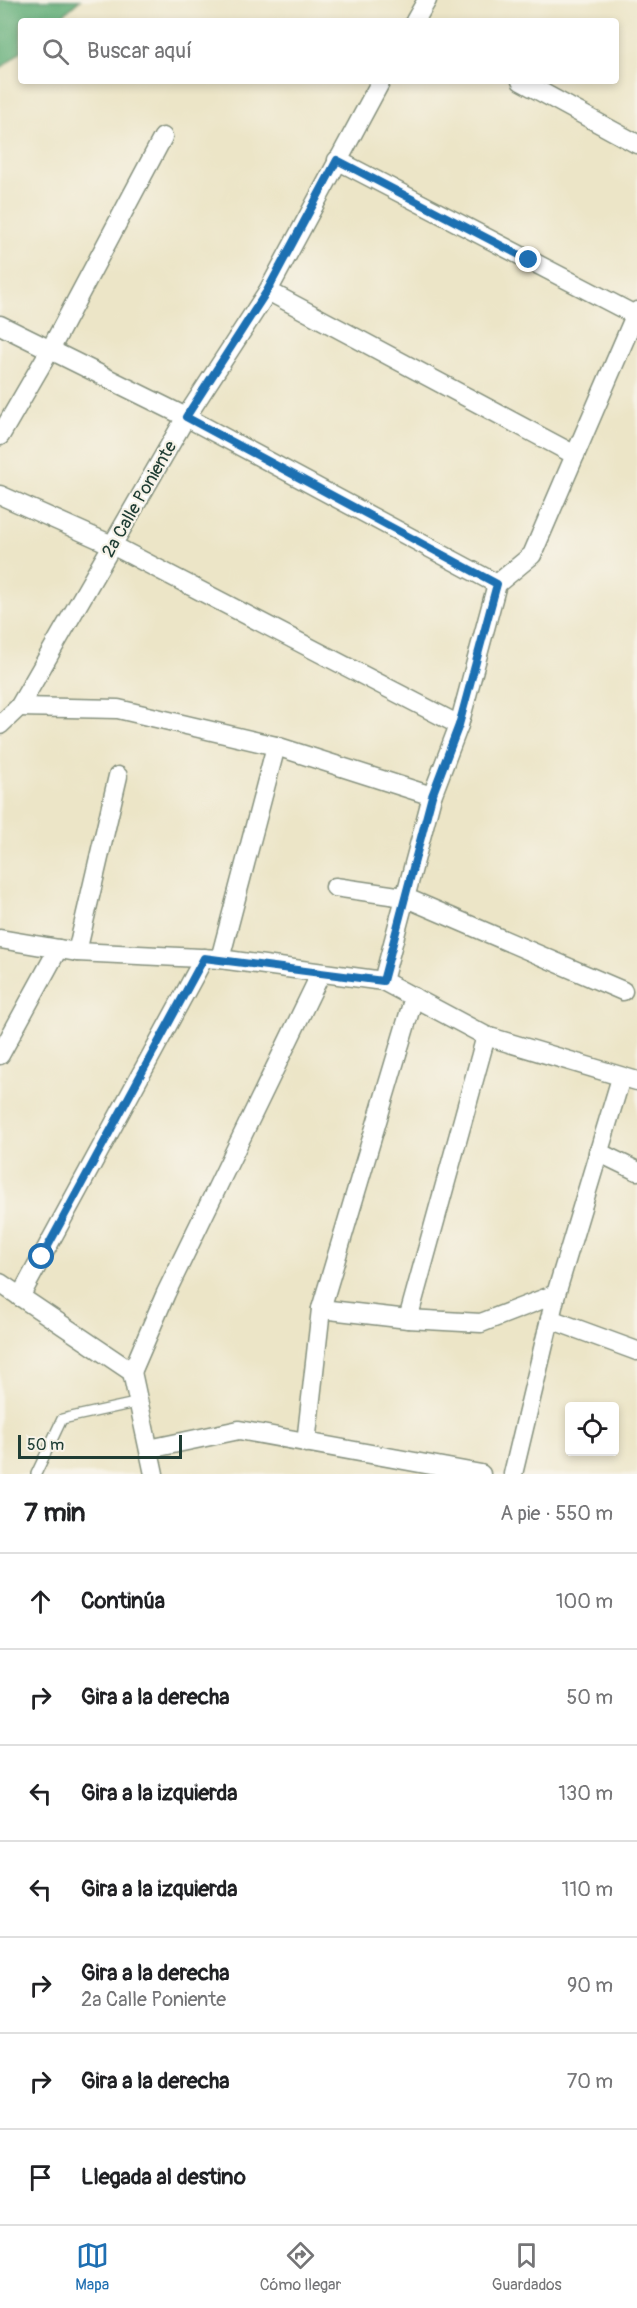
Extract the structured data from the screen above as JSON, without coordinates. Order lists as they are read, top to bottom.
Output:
{
  "streets": {
    "street": ["2a Calle Poniente"]
  },
  "scale_bar": "50 m",
  "page": {
    "search": "Buscar aquí",
    "scale": "50 m",
    "heading": ["7 min", "A pie · 550 m"],
    "list": [
      ["Continúa", "100 m"],
      ["Gira a la derecha", "50 m"],
      ["Gira a la izquierda", "130 m"],
      ["Gira a la izquierda", "110 m"],
      ["Gira a la derecha", "2a Calle Poniente", "90 m"],
      ["Gira a la derecha", "70 m"],
      "Llegada al destino"
    ],
    "nav": ["Mapa", "Cómo llegar", "Guardados"]
  }
}
